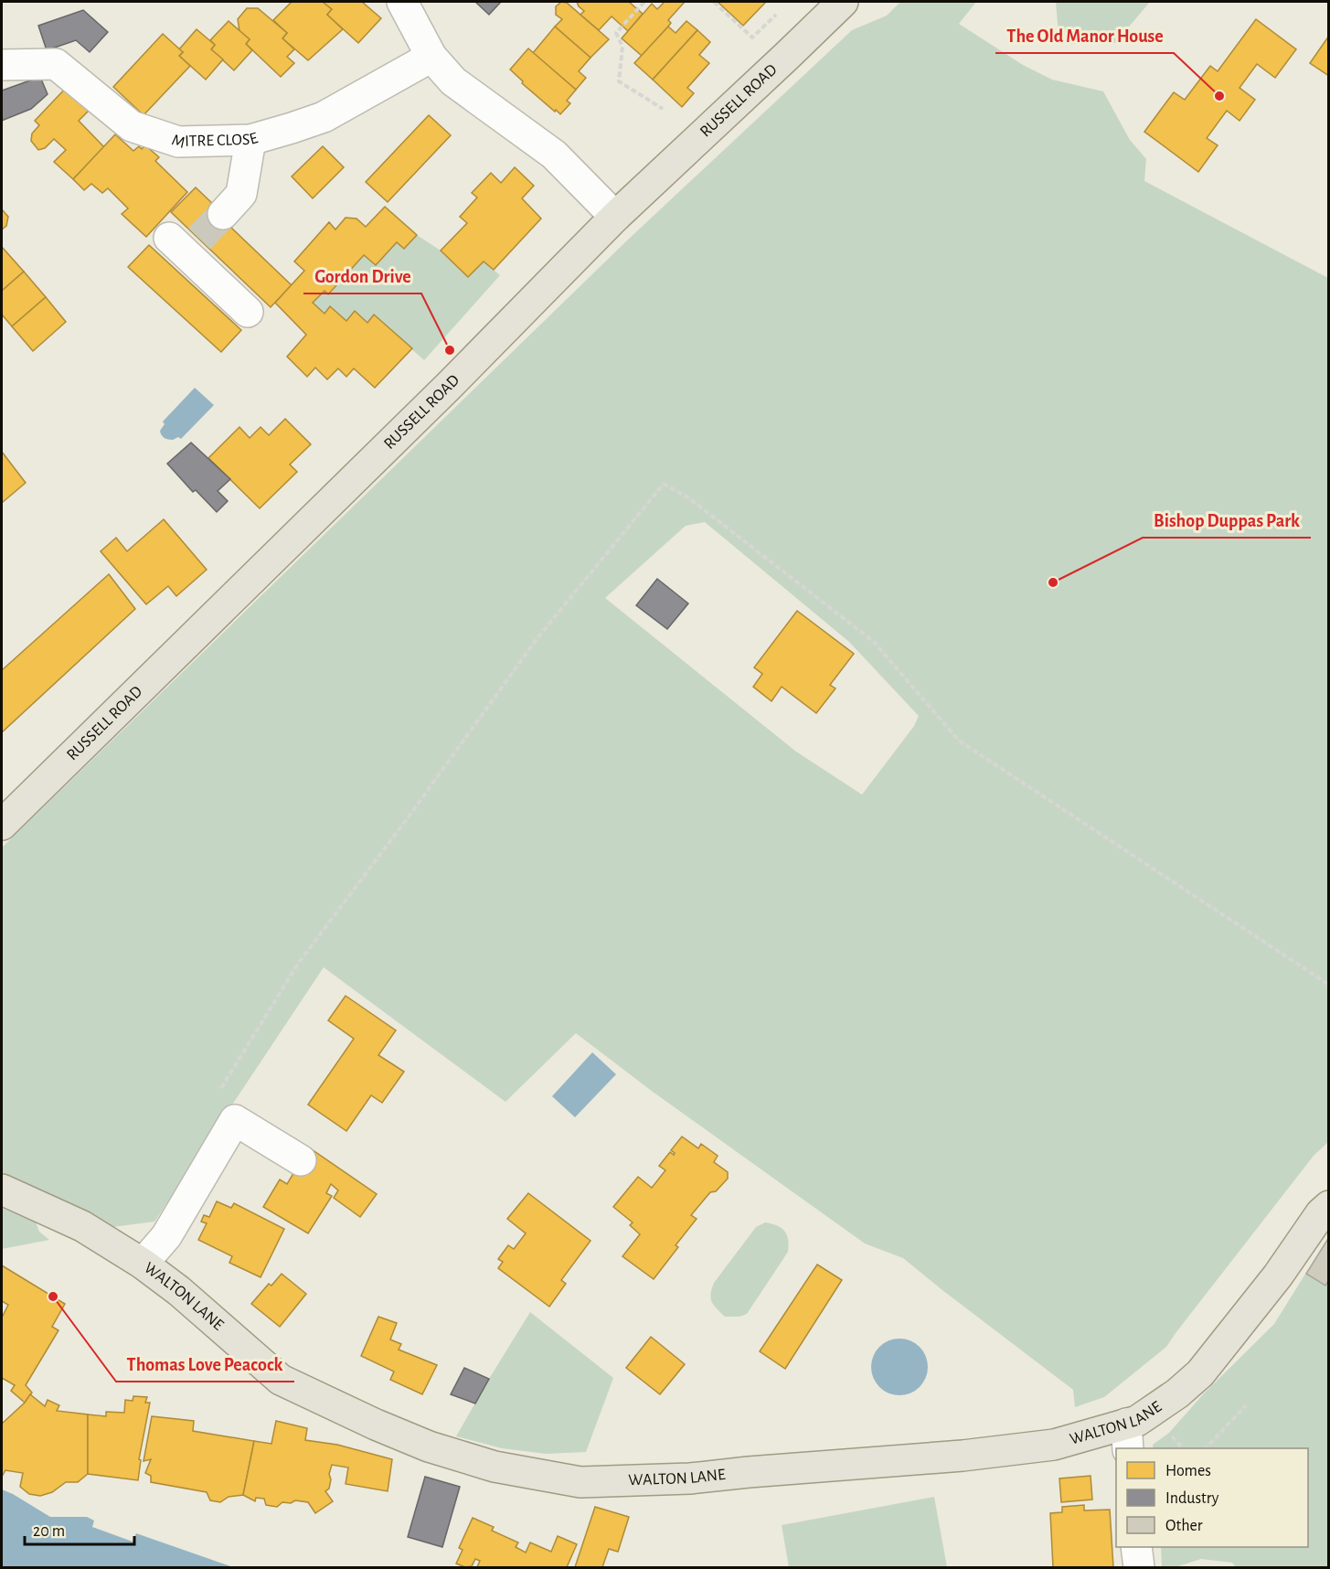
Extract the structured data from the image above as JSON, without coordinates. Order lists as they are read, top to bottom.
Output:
{
  "streets": {
    "main road": ["RUSSELL ROAD", "WALTON LANE"],
    "street": ["MITRE CLOSE"]
  },
  "places": [
    "The Old Manor House",
    "Gordon Drive",
    "Bishop Duppas Park",
    "Thomas Love Peacock"
  ],
  "legend": ["Homes", "Industry", "Other"],
  "scale_bar": "20 m"
}
